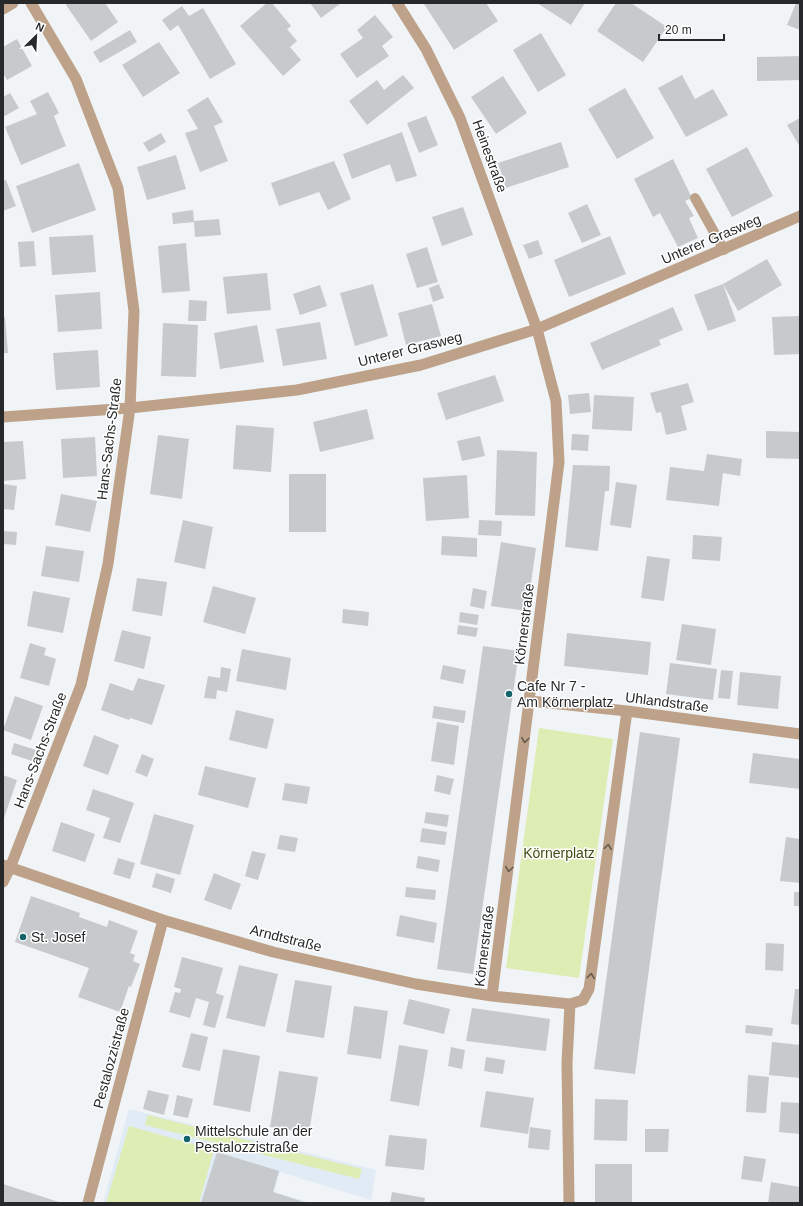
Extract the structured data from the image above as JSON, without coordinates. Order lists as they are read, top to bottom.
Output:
{
  "streets": {
    "street": [
      "Heinestraße",
      "Unterer Grasweg",
      "Hans-Sachs-Straße",
      "Körnerstraße",
      "Uhlandstraße",
      "Arndtstraße",
      "Pestalozzistraße"
    ]
  },
  "crossings": [
    ["Heinestraße", "Unterer Grasweg"],
    ["Heinestraße", "Körnerstraße"],
    ["Unterer Grasweg", "Hans-Sachs-Straße"],
    ["Unterer Grasweg", "Körnerstraße"],
    ["Hans-Sachs-Straße", "Arndtstraße"],
    ["Körnerstraße", "Uhlandstraße"],
    ["Körnerstraße", "Arndtstraße"],
    ["Arndtstraße", "Pestalozzistraße"]
  ],
  "parks": ["Körnerplatz"],
  "places": ["Cafe Nr 7 - Am Körnerplatz", "St. Josef", "Mittelschule an der Pestalozzistraße"],
  "scale_bar": "20 m",
  "north": "top right"
}
